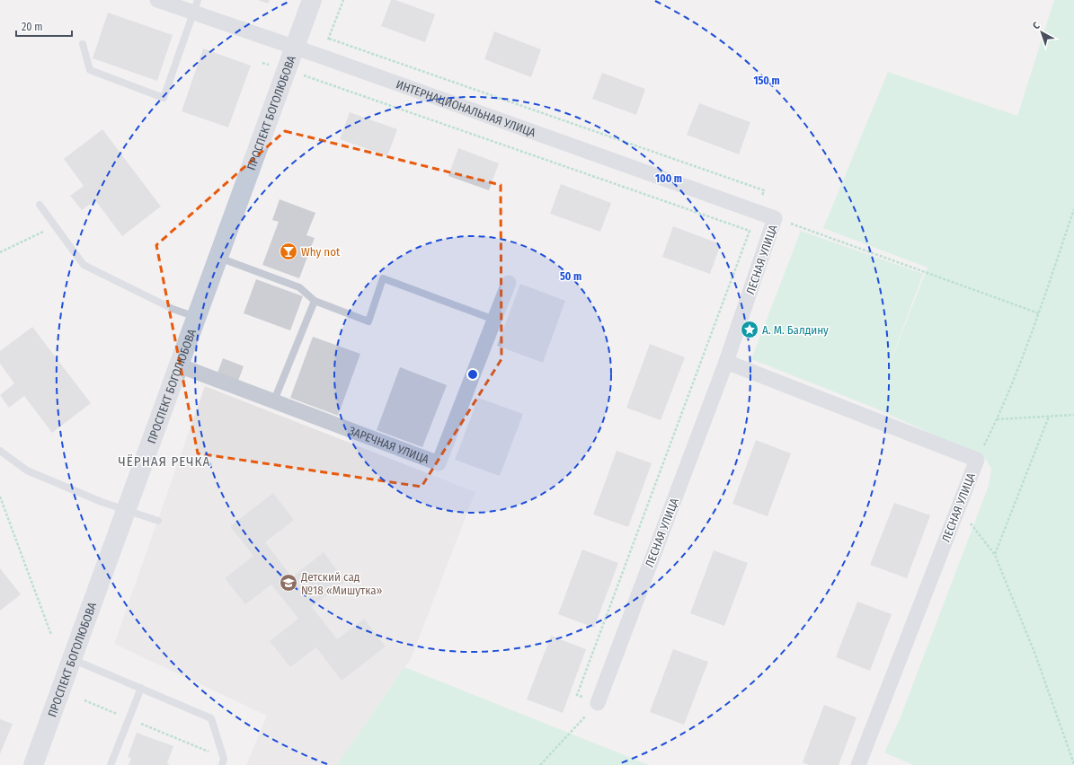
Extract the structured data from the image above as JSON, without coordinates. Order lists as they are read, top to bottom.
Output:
{
  "streets": {
    "main road": ["ПРОСПЕКТ БОГОЛЮБОВА"],
    "street": ["ИНТЕРНАЦИОНАЛЬНАЯ УЛИЦА", "ЛЕСНАЯ УЛИЦА", "ЗАРЕЧНАЯ УЛИЦА"]
  },
  "crossings": [
    ["ИНТЕРНАЦИОНАЛЬНАЯ УЛИЦА", "ПРОСПЕКТ БОГОЛЮБОВА"],
    ["ИНТЕРНАЦИОНАЛЬНАЯ УЛИЦА", "ЛЕСНАЯ УЛИЦА"],
    ["ПРОСПЕКТ БОГОЛЮБОВА", "ЗАРЕЧНАЯ УЛИЦА"]
  ],
  "districts": ["ЧЁРНАЯ РЕЧКА"],
  "places": {
    "bar": ["Why not"],
    "place": ["А. М. Балдину"],
    "school or university": ["Детский сад №18 «Мишутка»"]
  },
  "scale_bar": "20 m",
  "north": "top left",
  "rings": ["150 m", "100 m", "50 m"]
}
